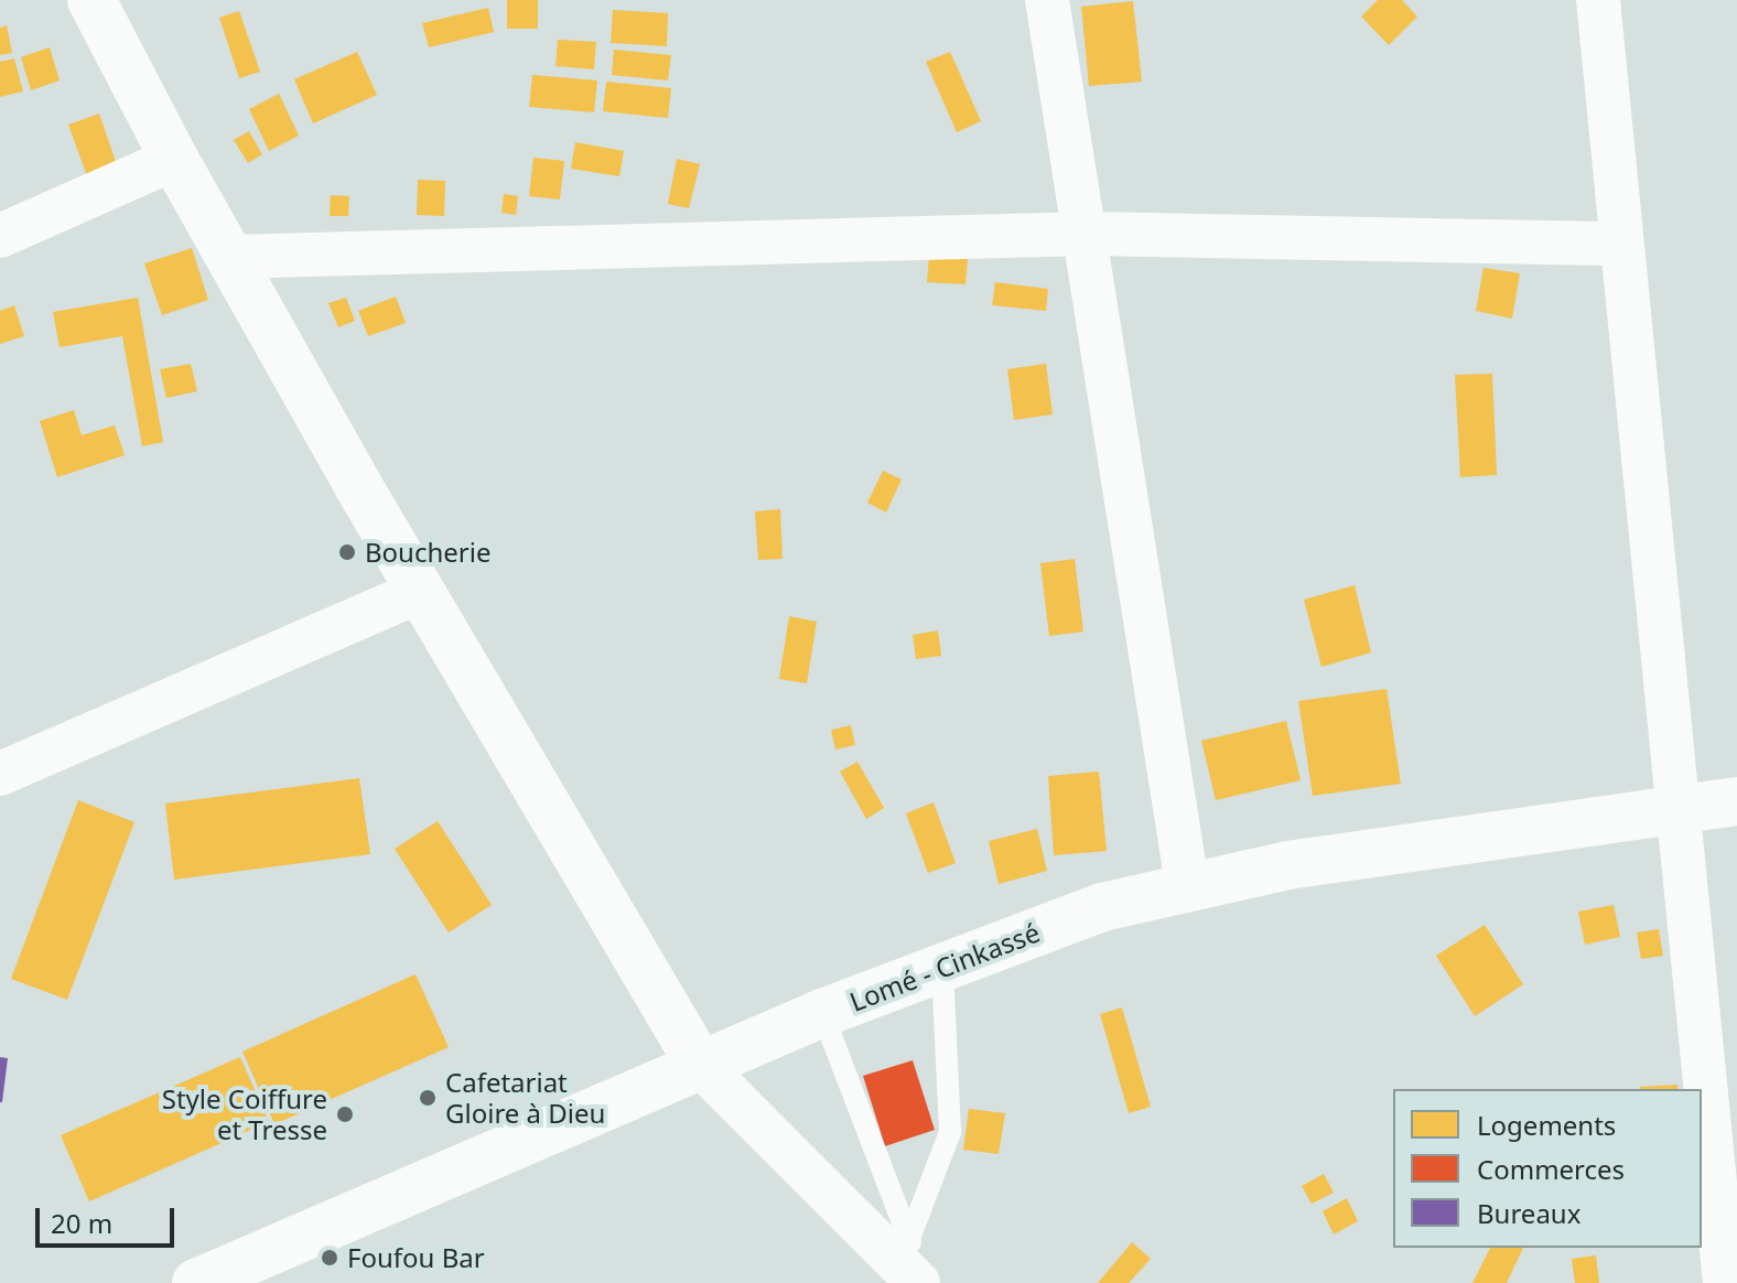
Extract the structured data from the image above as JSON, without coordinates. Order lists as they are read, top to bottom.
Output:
{
  "streets": {
    "main road": ["Lomé - Cinkassé"]
  },
  "places": [
    "Boucherie",
    "Cafetariat Gloire à Dieu",
    "Style Coiffure et Tresse",
    "Foufou Bar"
  ],
  "legend": ["Logements", "Commerces", "Bureaux"],
  "scale_bar": "20 m"
}
